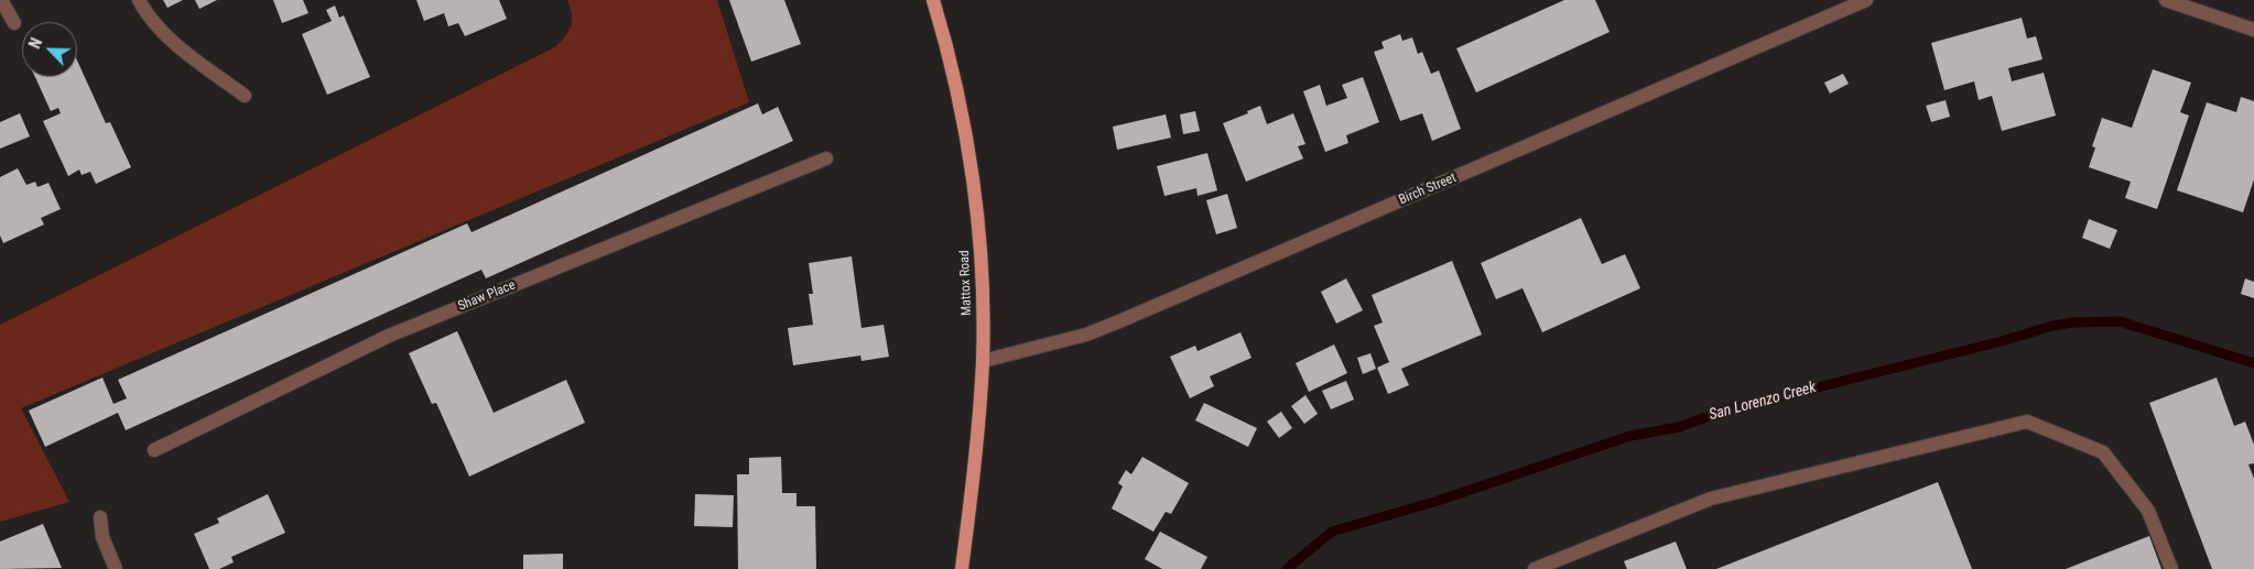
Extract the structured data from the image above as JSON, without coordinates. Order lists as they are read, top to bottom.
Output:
{
  "streets": {
    "main road": ["Mattox Road"],
    "street": ["Birch Street", "Shaw Place"]
  },
  "crossings": [
    ["Birch Street", "Mattox Road"]
  ],
  "water": ["San Lorenzo Creek"],
  "north": "top left"
}
